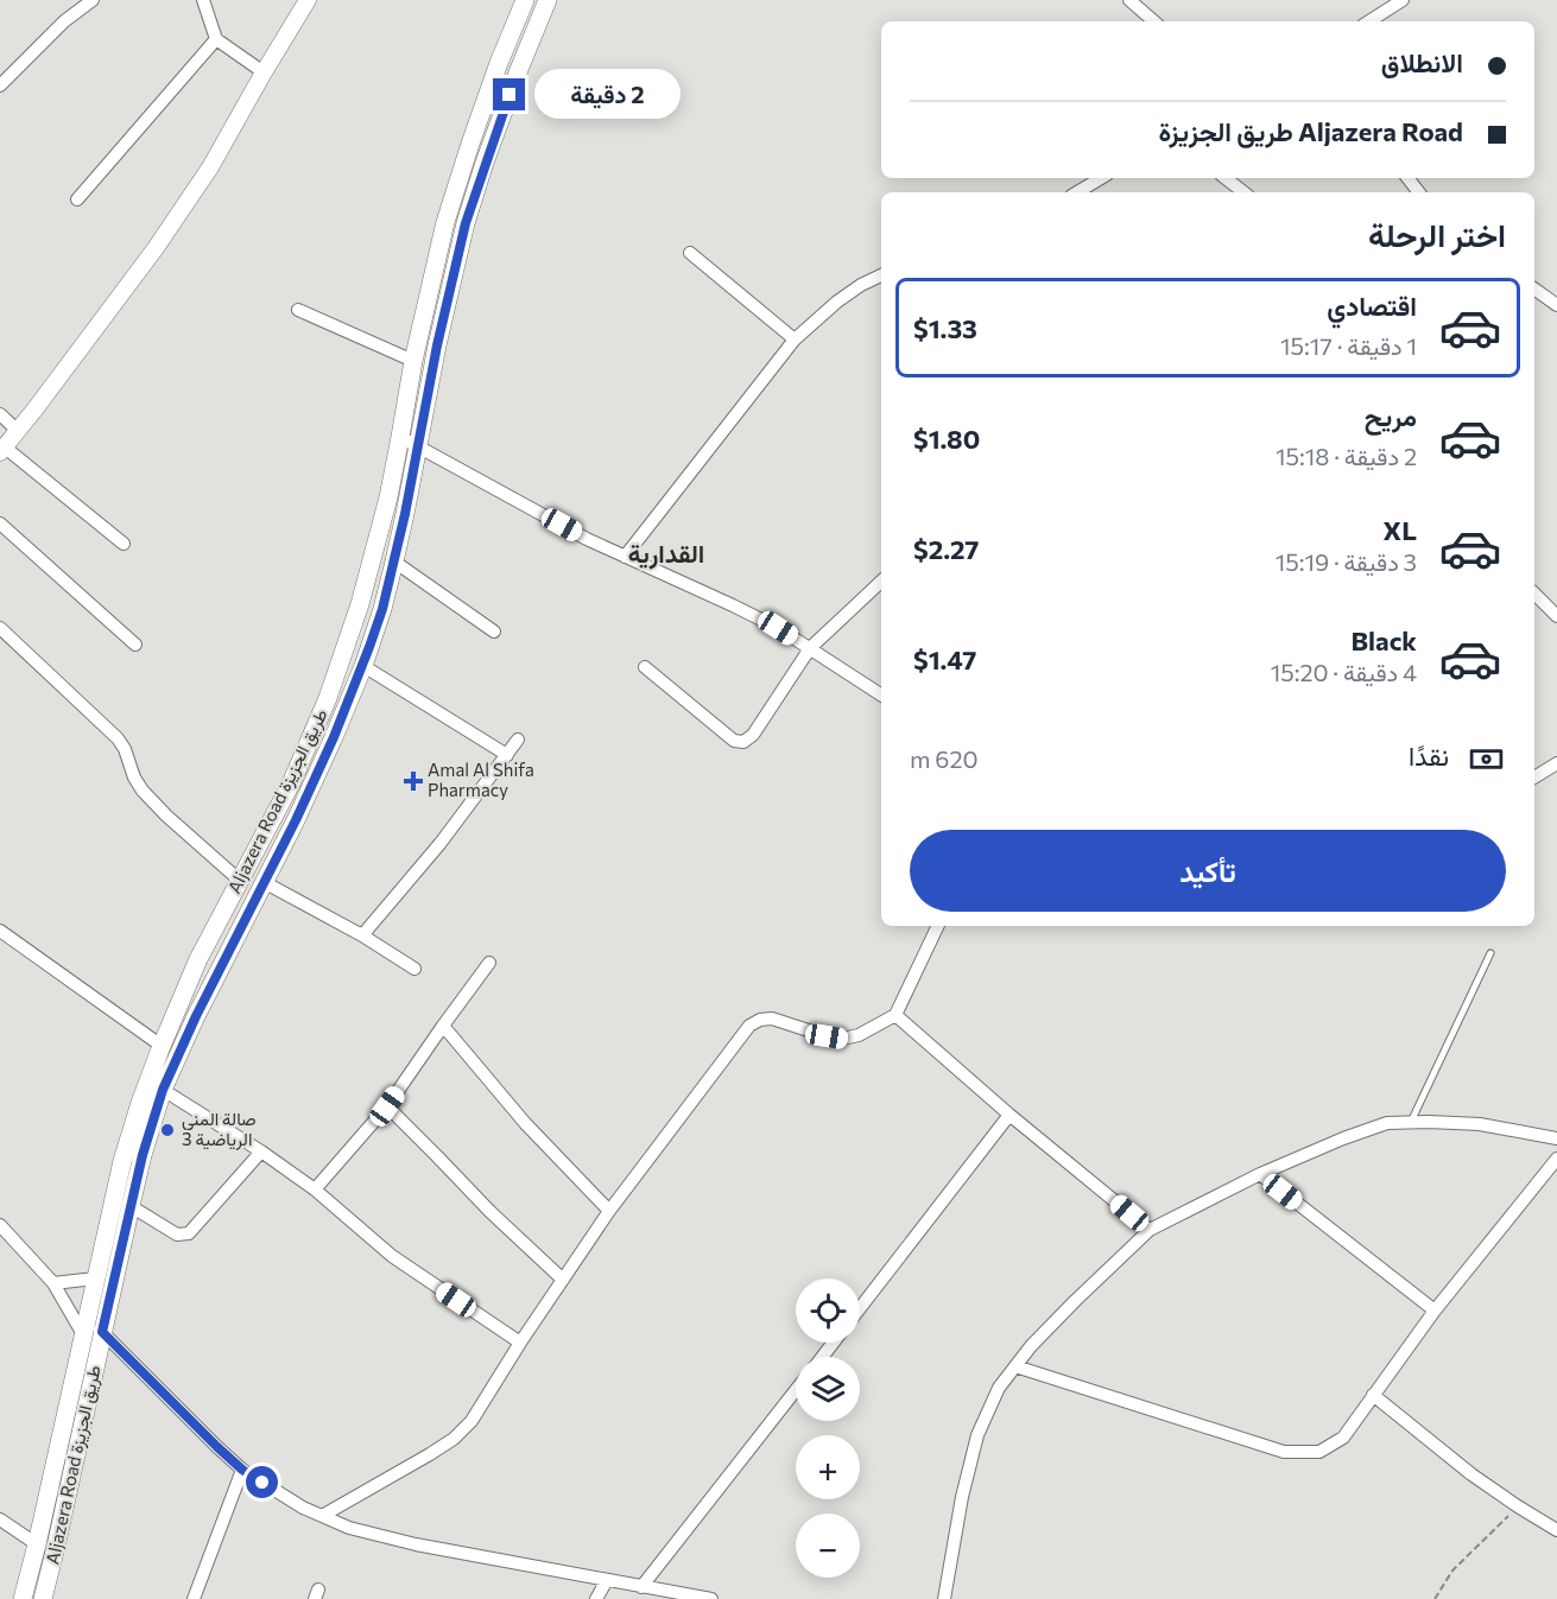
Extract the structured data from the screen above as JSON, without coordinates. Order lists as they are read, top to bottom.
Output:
{
  "streets": {
    "main road": ["Aljazera Road طريق الجزيزة"]
  },
  "districts": ["القدارية"],
  "places": {
    "health": ["Amal Al Shifa Pharmacy"],
    "other": ["صالة المنى الرياضية 3"]
  },
  "page": {
    "banner": ["الانطلاق", "Aljazera Road طريق الجزيزة"],
    "bubble": "2 دقيقة",
    "heading": "اختر الرحلة",
    "list": [
      {
        "name": "اقتصادي",
        "note": "1 دقيقة · 15:17",
        "value": "$1.33"
      },
      {
        "name": "مريح",
        "note": "2 دقيقة · 15:18",
        "value": "$1.80"
      },
      {
        "name": "XL",
        "note": "3 دقيقة · 15:19",
        "value": "$2.27"
      },
      {
        "name": "Black",
        "note": "4 دقيقة · 15:20",
        "value": "$1.47"
      }
    ],
    "pay": ["نقدًا", "620 m"],
    "buttons": "تأكيد",
    "map_buttons": ["+", "−"]
  }
}
